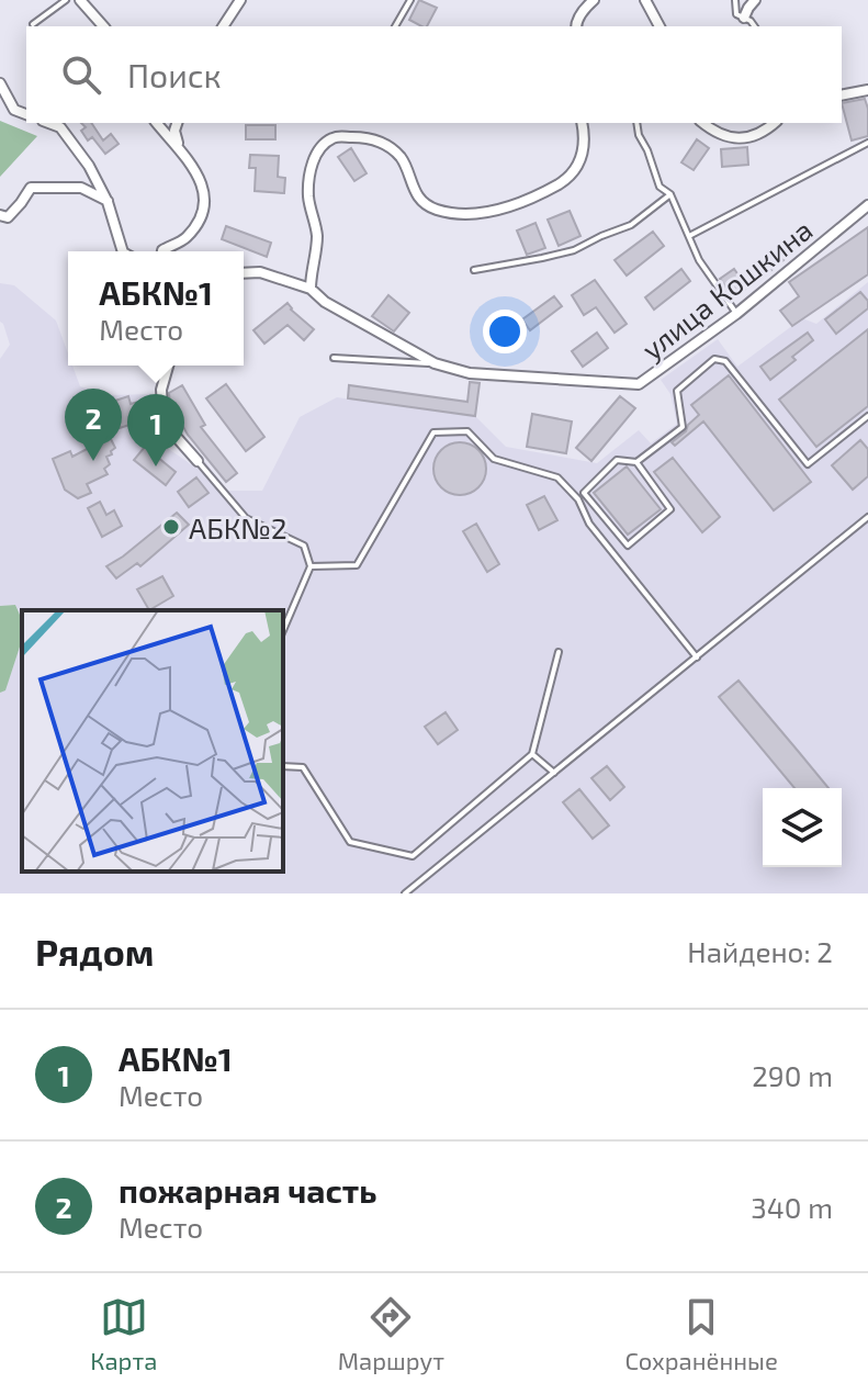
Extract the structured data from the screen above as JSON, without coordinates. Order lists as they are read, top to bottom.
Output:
{
  "streets": {
    "street": ["улица Кошкина"]
  },
  "places": ["АБК№2"],
  "page": {
    "search": "Поиск",
    "popup": ["АБК№1", "Место"],
    "pins": ["2", "1"],
    "heading": ["Рядом", "Найдено: 2"],
    "list": [
      {
        "mark": "1",
        "name": "АБК№1",
        "note": "Место",
        "value": "290 m"
      },
      {
        "mark": "2",
        "name": "пожарная часть",
        "note": "Место",
        "value": "340 m"
      }
    ],
    "nav": ["Карта", "Маршрут", "Сохранённые"]
  }
}
